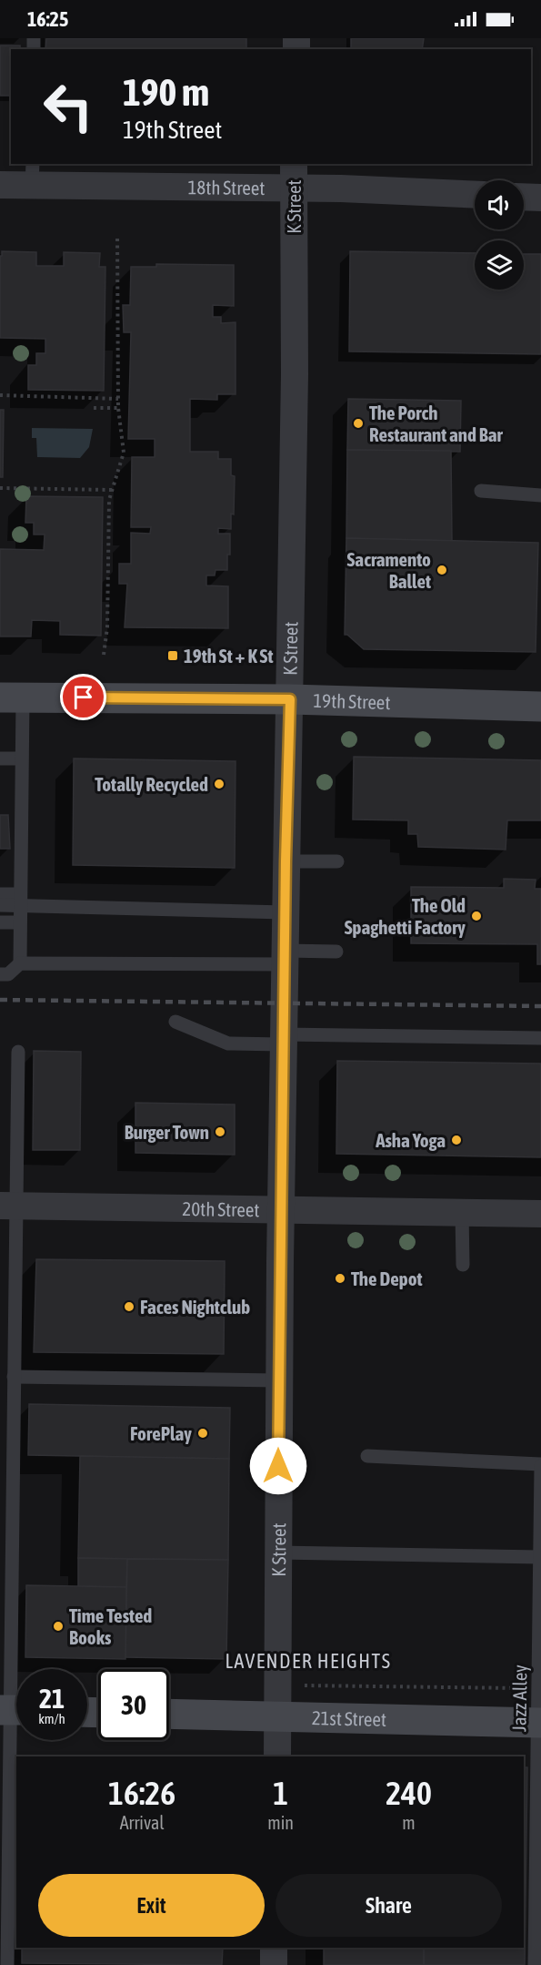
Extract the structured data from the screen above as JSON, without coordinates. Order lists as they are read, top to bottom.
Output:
{
  "streets": {
    "main road": ["19th Street", "21st Street"],
    "street": ["18th Street", "K Street", "20th Street"],
    "lane": ["Jazz Alley"]
  },
  "crossings": [
    ["18th Street", "K Street"],
    ["K Street", "19th Street"],
    ["K Street", "20th Street"],
    ["K Street", "21st Street"],
    ["Jazz Alley", "21st Street"]
  ],
  "districts": ["LAVENDER HEIGHTS"],
  "places": {
    "other": [
      "The Porch Restaurant and Bar",
      "Sacramento Ballet",
      "Totally Recycled",
      "The Old Spaghetti Factory",
      "Burger Town",
      "Asha Yoga",
      "The Depot",
      "Faces Nightclub",
      "ForePlay",
      "Time Tested Books"
    ],
    "transit": ["19th St + K St"]
  },
  "page": {
    "status": "16:25",
    "turn": ["190 m", "19th Street"],
    "speed": "21 km/h",
    "limit": "30",
    "eta": [
      "16:26",
      "Arrival",
      "1",
      "min",
      "240",
      "m"
    ],
    "buttons": ["Exit", "Share"]
  }
}
